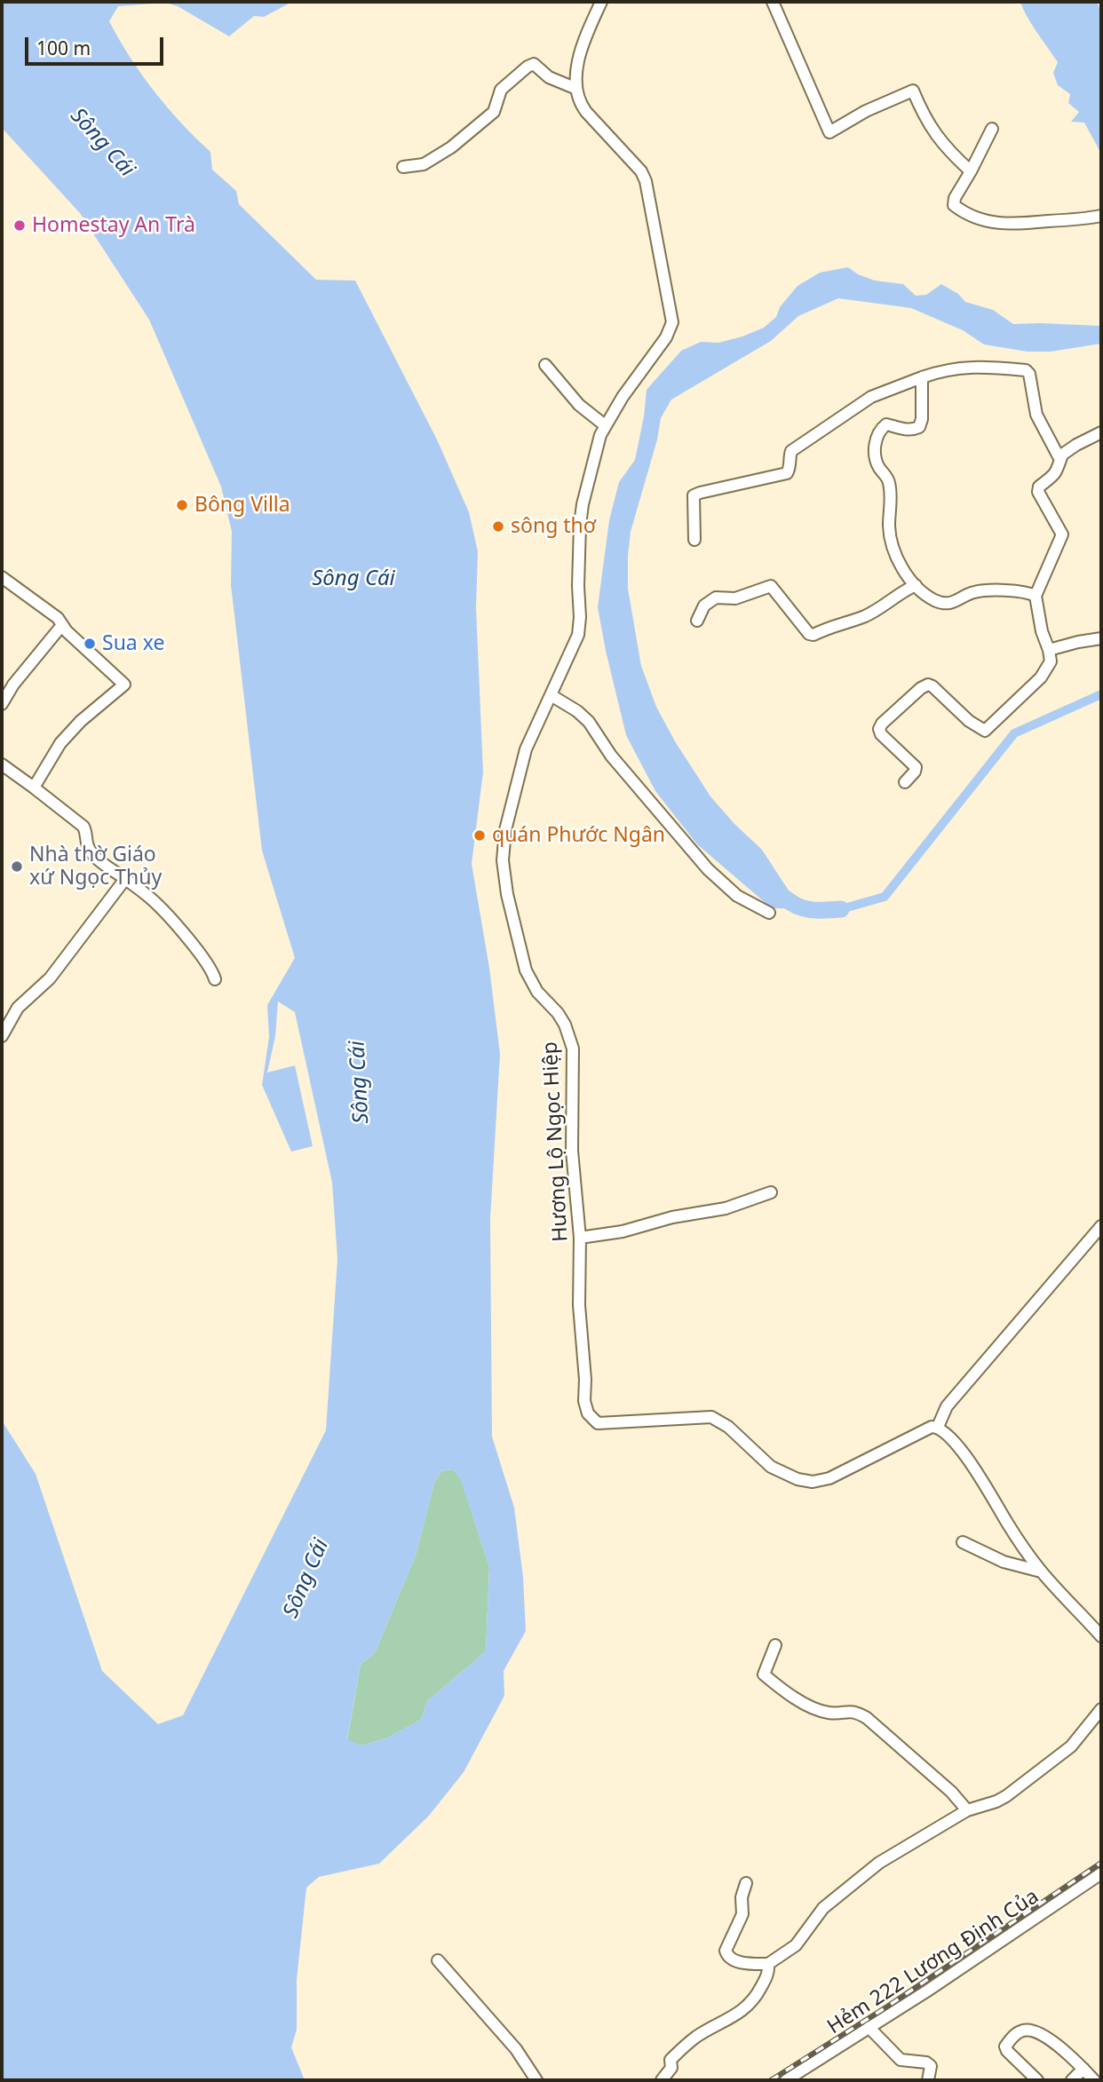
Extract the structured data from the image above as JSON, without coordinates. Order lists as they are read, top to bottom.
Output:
{
  "streets": {
    "street": ["Hương Lộ Ngọc Hiệp", "Hẻm 222 Lương Định Của"]
  },
  "water": ["Sông Cái"],
  "places": [
    "Homestay An Trà",
    "Bông Villa",
    "sông thơ",
    "Sua xe",
    "quán Phước Ngân",
    "Nhà thờ Giáo xứ Ngọc Thủy"
  ],
  "scale_bar": "100 m"
}
